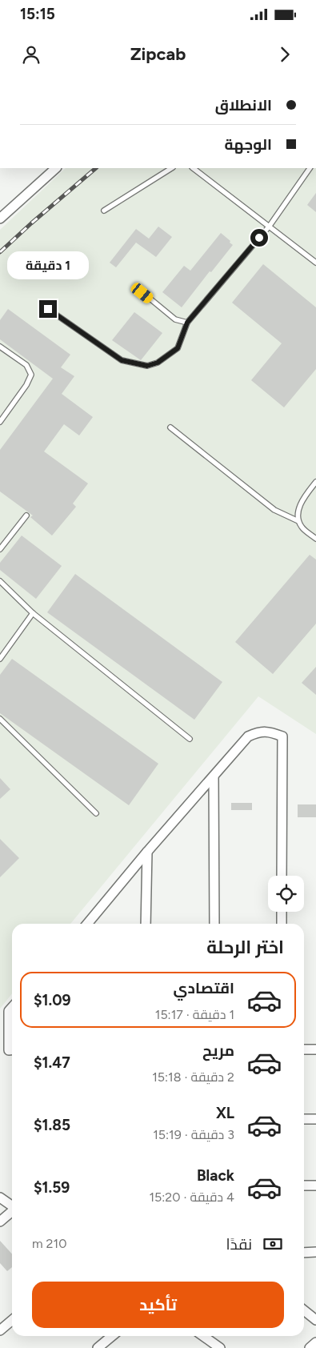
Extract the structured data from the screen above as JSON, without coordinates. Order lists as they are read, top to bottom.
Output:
{
  "page": {
    "status": "15:15",
    "header": "Zipcab",
    "banner": ["الانطلاق", "الوجهة"],
    "bubble": "1 دقيقة",
    "heading": "اختر الرحلة",
    "list": [
      {
        "name": "اقتصادي",
        "note": "1 دقيقة · 15:17",
        "value": "$1.09"
      },
      {
        "name": "مريح",
        "note": "2 دقيقة · 15:18",
        "value": "$1.47"
      },
      {
        "name": "XL",
        "note": "3 دقيقة · 15:19",
        "value": "$1.85"
      },
      {
        "name": "Black",
        "note": "4 دقيقة · 15:20",
        "value": "$1.59"
      }
    ],
    "pay": ["نقدًا", "210 m"],
    "buttons": "تأكيد"
  }
}
